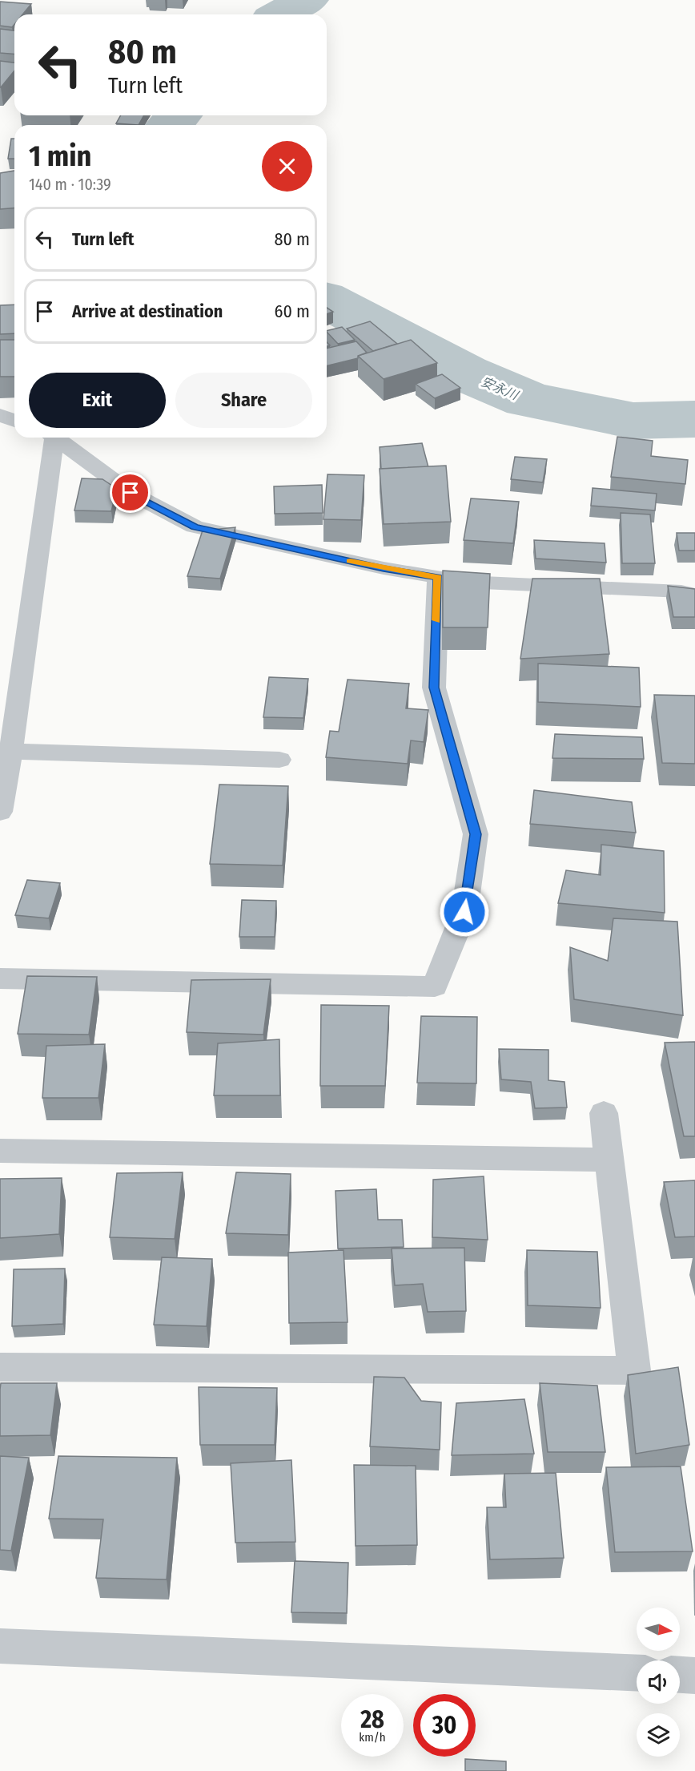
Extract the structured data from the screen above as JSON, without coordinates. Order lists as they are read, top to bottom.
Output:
{
  "water": ["安永川"],
  "north": "right",
  "page": {
    "turn": ["80 m", "Turn left"],
    "heading": ["1 min", "140 m · 10:39"],
    "list": [
      {
        "name": "Turn left",
        "value": "80 m"
      },
      {
        "name": "Arrive at destination",
        "value": "60 m"
      }
    ],
    "buttons": ["Exit", "Share"],
    "speed": "28 km/h",
    "limit": "30"
  }
}
